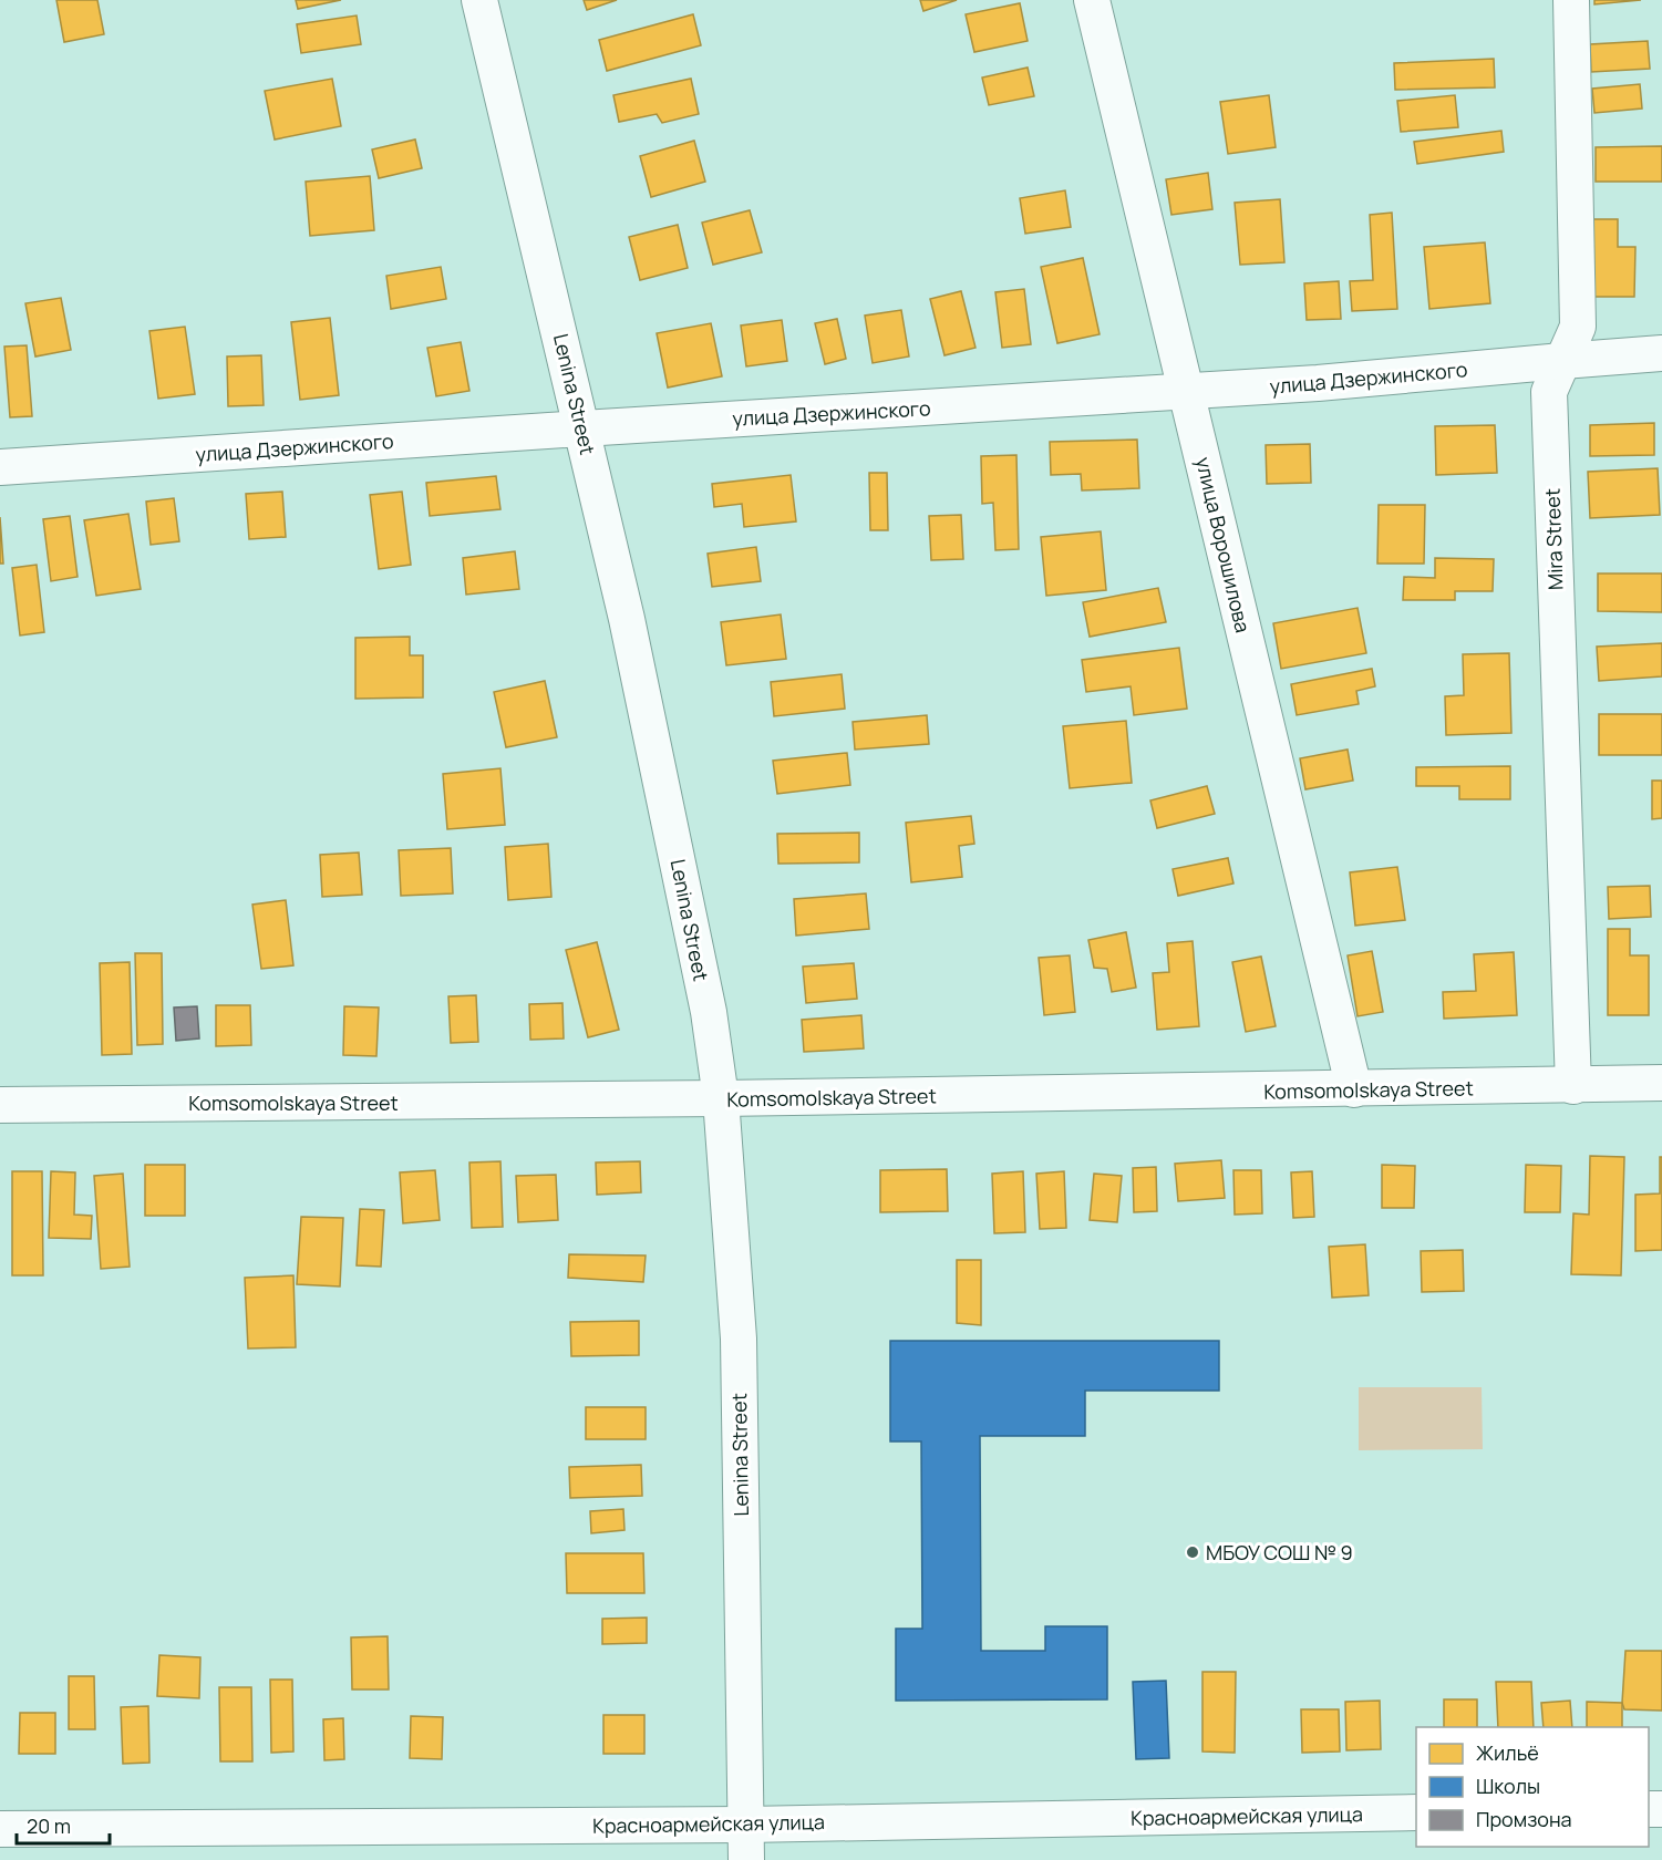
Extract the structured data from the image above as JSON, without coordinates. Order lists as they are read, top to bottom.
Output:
{
  "streets": {
    "street": [
      "улица Дзержинского",
      "Lenina Street",
      "Mira Street",
      "улица Ворошилова",
      "Komsomolskaya Street",
      "Красноармейская улица"
    ]
  },
  "crossings": [
    ["улица Дзержинского", "Lenina Street"],
    ["улица Дзержинского", "Mira Street"],
    ["улица Дзержинского", "улица Ворошилова"],
    ["Lenina Street", "Komsomolskaya Street"],
    ["Lenina Street", "Красноармейская улица"],
    ["Mira Street", "Komsomolskaya Street"],
    ["улица Ворошилова", "Komsomolskaya Street"]
  ],
  "places": ["МБОУ СОШ № 9"],
  "legend": ["Жильё", "Школы", "Промзона"],
  "scale_bar": "20 m"
}
